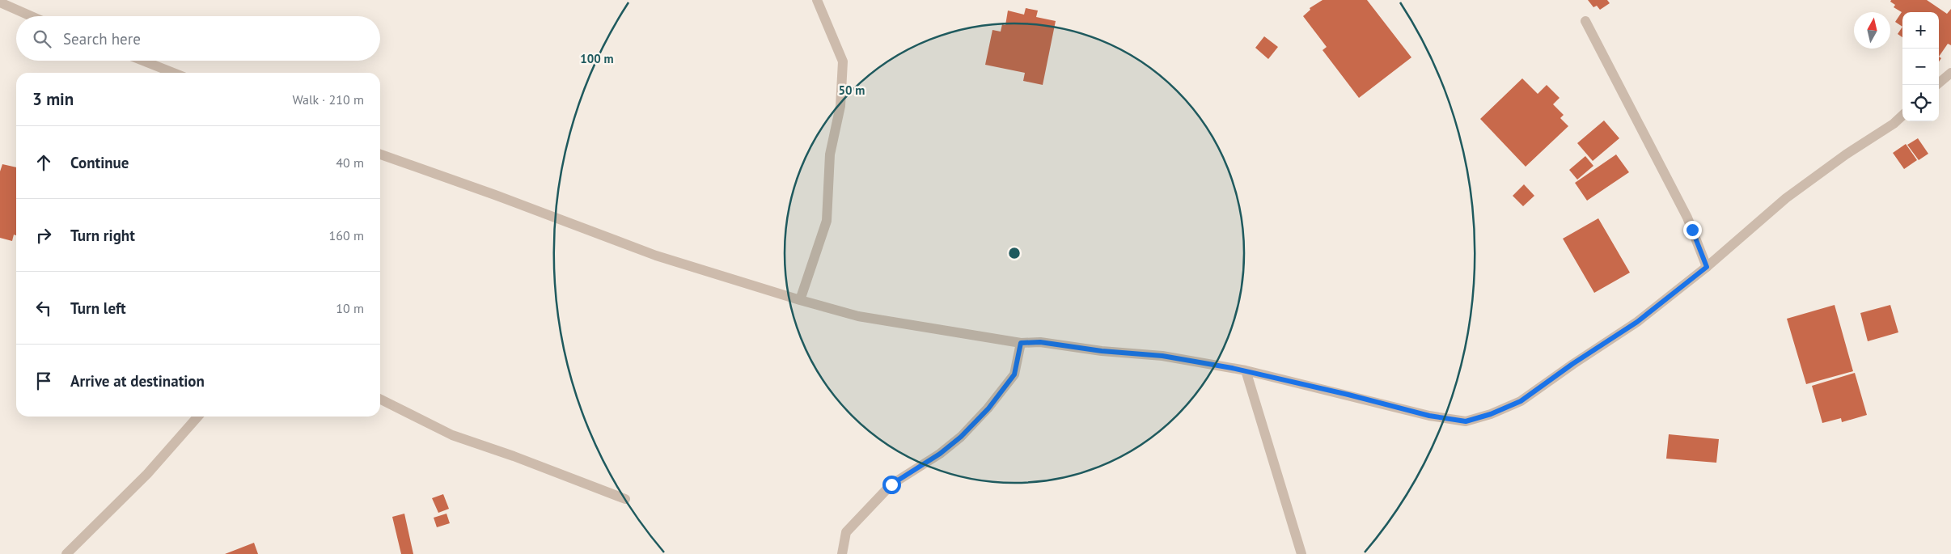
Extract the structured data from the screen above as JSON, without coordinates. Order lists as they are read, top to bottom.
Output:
{
  "north": "top",
  "page": {
    "map_buttons": ["+", "−"],
    "search": "Search here",
    "heading": ["3 min", "Walk · 210 m"],
    "list": [
      ["Continue", "40 m"],
      ["Turn right", "160 m"],
      ["Turn left", "10 m"],
      "Arrive at destination"
    ]
  },
  "rings": ["100 m", "50 m"]
}
